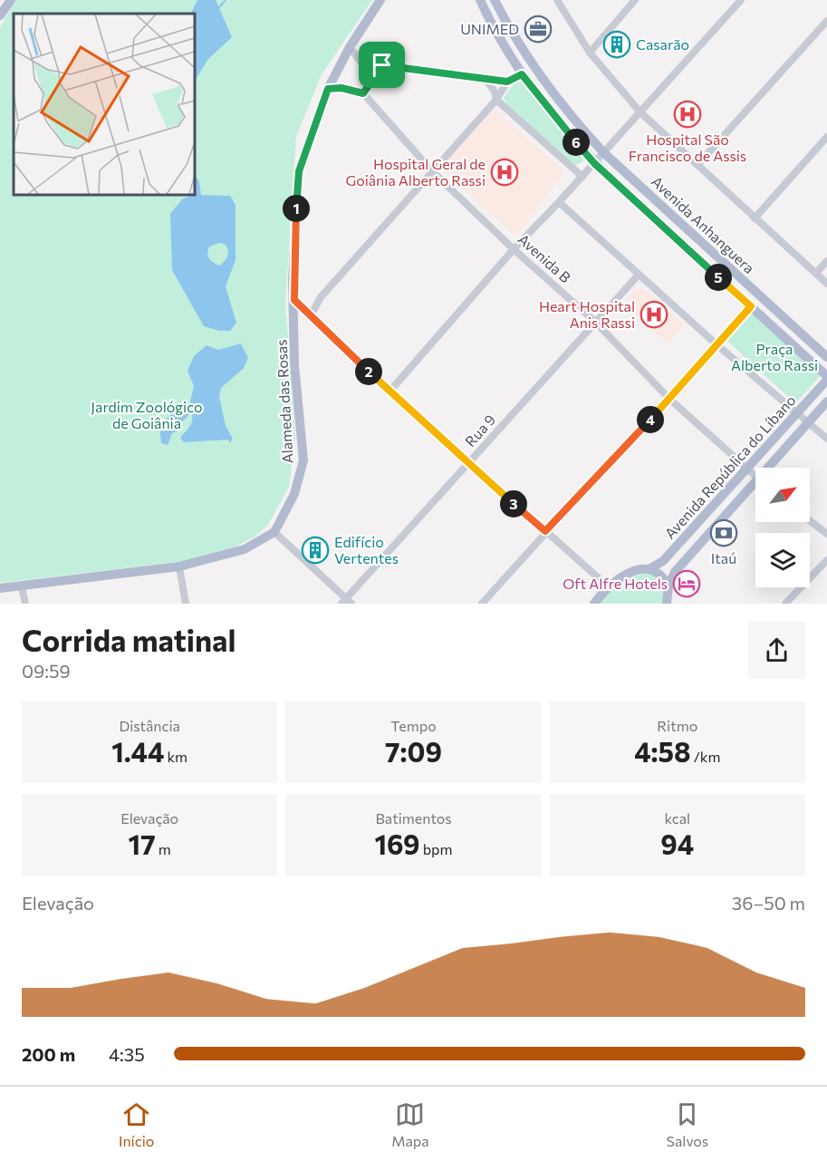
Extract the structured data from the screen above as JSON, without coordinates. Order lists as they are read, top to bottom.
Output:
{
  "streets": {
    "main road": ["Avenida Anhanguera", "Alameda das Rosas", "Avenida República do Líbano"],
    "street": ["Avenida B", "Rua 9"]
  },
  "crossings": [
    ["Avenida Anhanguera", "Avenida República do Líbano"],
    ["Avenida B", "Rua 9"],
    ["Avenida B", "Avenida República do Líbano"]
  ],
  "parks": ["Praça Alberto Rassi", "Jardim Zoológico de Goiânia"],
  "places": {
    "office": ["UNIMED"],
    "building": ["Casarão", "Edifício Vertentes"],
    "hospital": ["Hospital São Francisco de Assis", "Hospital Geral de Goiânia Alberto Rassi", "Heart Hospital Anis Rassi"],
    "bank": ["Itaú"],
    "hotel": ["Oft Alfre Hotels"]
  },
  "north": "top right",
  "page": {
    "pins": [
      "6",
      "1",
      "5",
      "2",
      "4",
      "3"
    ],
    "heading": ["Corrida matinal", "09:59"],
    "stats": [
      ["Distância", "1.44 km"],
      ["Tempo", "7:09"],
      ["Ritmo", "4:58 /km"],
      ["Elevação", "17 m"],
      ["Batimentos", "169 bpm"],
      ["kcal", "94"]
    ],
    "chart": ["Elevação", "36–50 m"],
    "list": [
      {
        "name": "200 m",
        "note": "4:35"
      }
    ],
    "tabs": ["Início", "Mapa", "Salvos"]
  }
}
